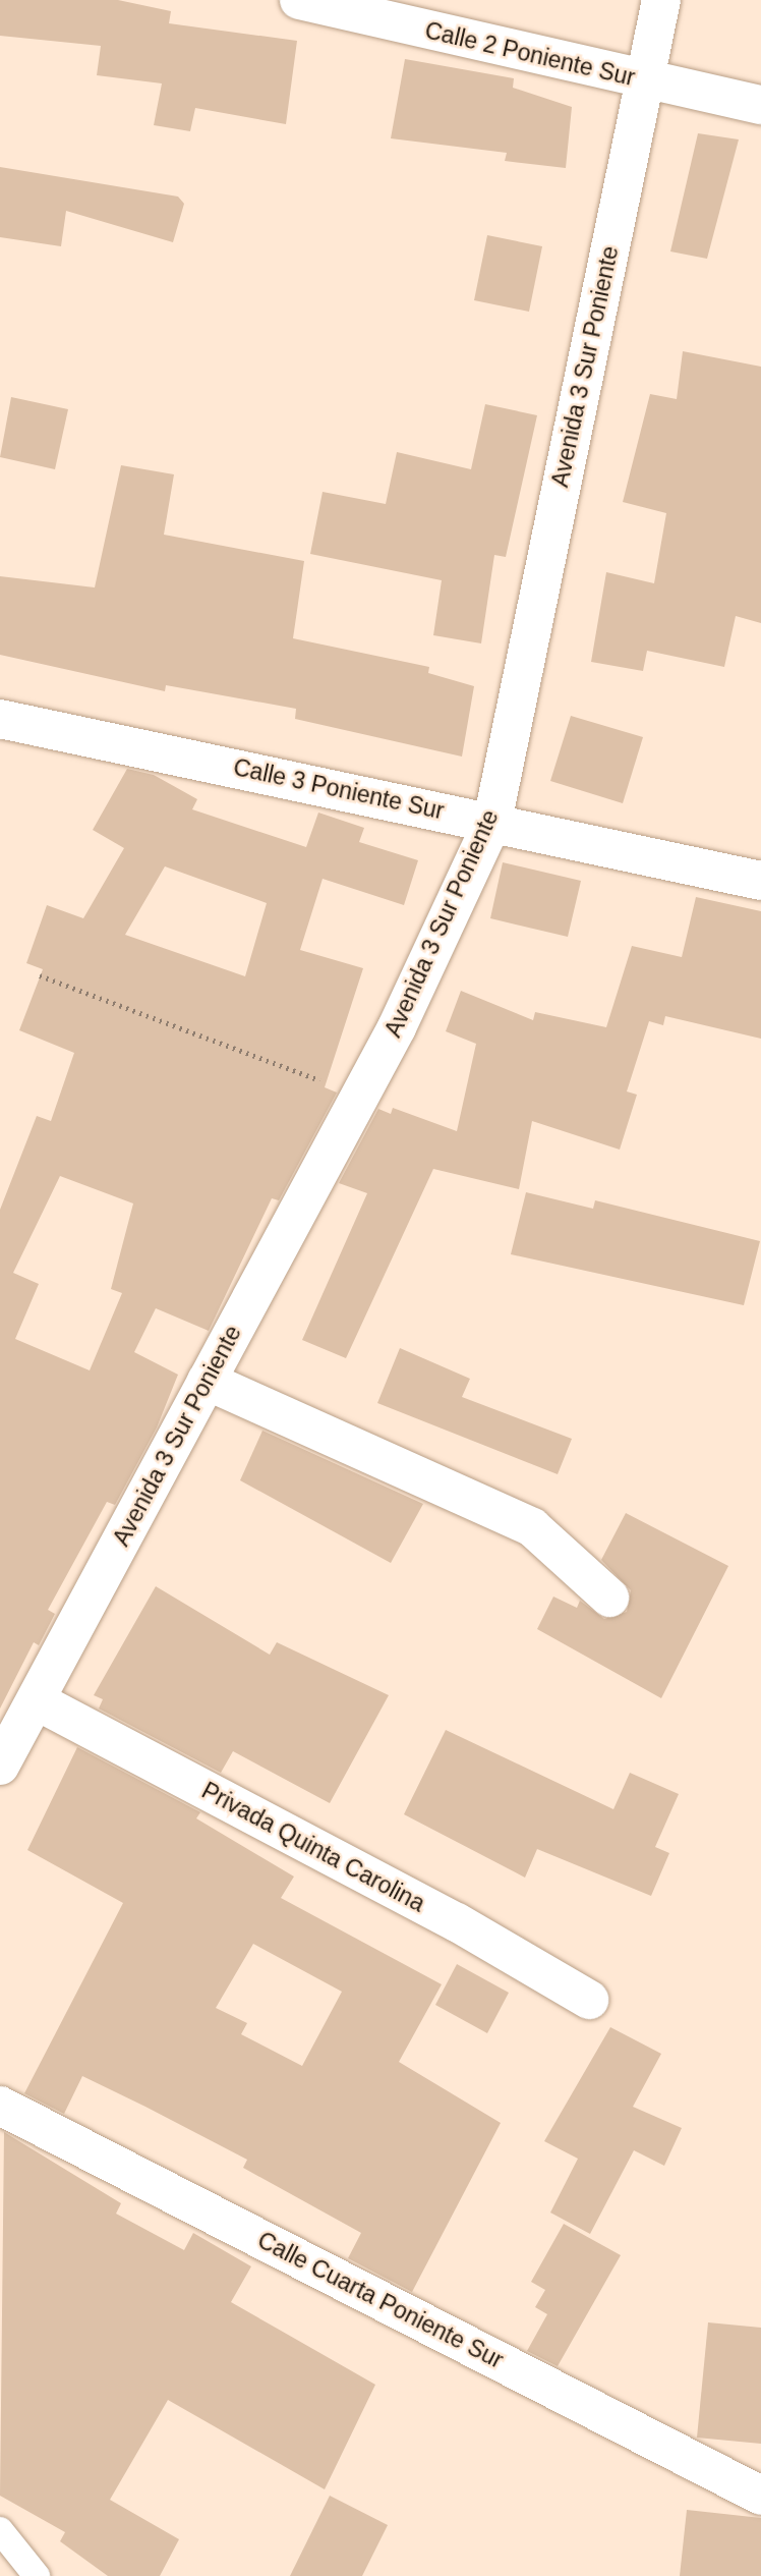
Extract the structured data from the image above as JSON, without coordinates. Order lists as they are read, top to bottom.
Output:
{
  "streets": {
    "street": [
      "Calle 2 Poniente Sur",
      "Avenida 3 Sur Poniente",
      "Calle 3 Poniente Sur",
      "Privada Quinta Carolina",
      "Calle Cuarta Poniente Sur"
    ]
  },
  "crossings": [
    ["Calle 2 Poniente Sur", "Avenida 3 Sur Poniente"],
    ["Avenida 3 Sur Poniente", "Calle 3 Poniente Sur"],
    ["Avenida 3 Sur Poniente", "Privada Quinta Carolina"]
  ]
}
